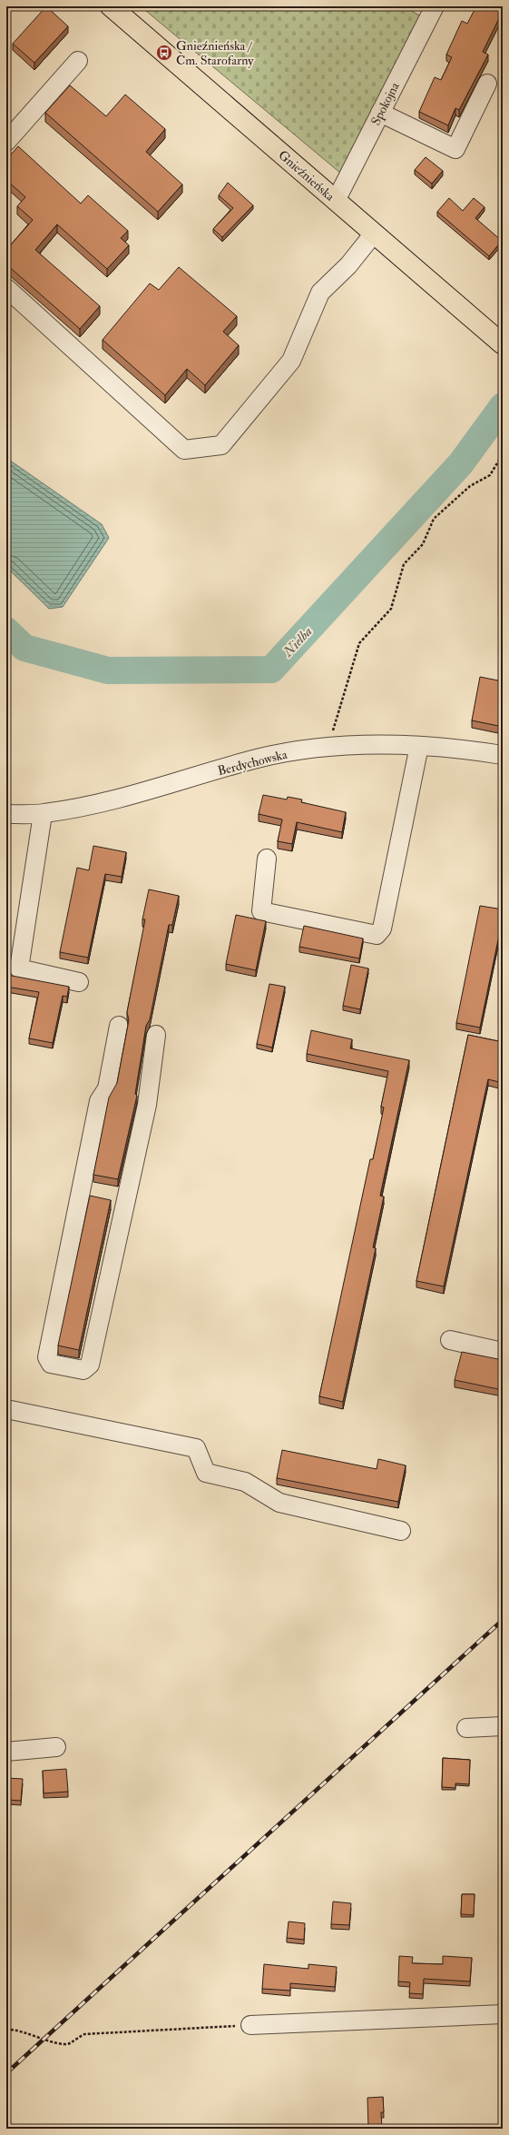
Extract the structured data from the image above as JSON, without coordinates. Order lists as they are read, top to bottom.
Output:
{
  "streets": {
    "main road": ["Gnieźnieńska"],
    "street": ["Spokojna", "Berdychowska"]
  },
  "crossings": [
    ["Spokojna", "Gnieźnieńska"]
  ],
  "water": ["Nielba"],
  "places": {
    "bus stop": ["Gnieźnieńska / Cm. Starofarny"]
  }
}
